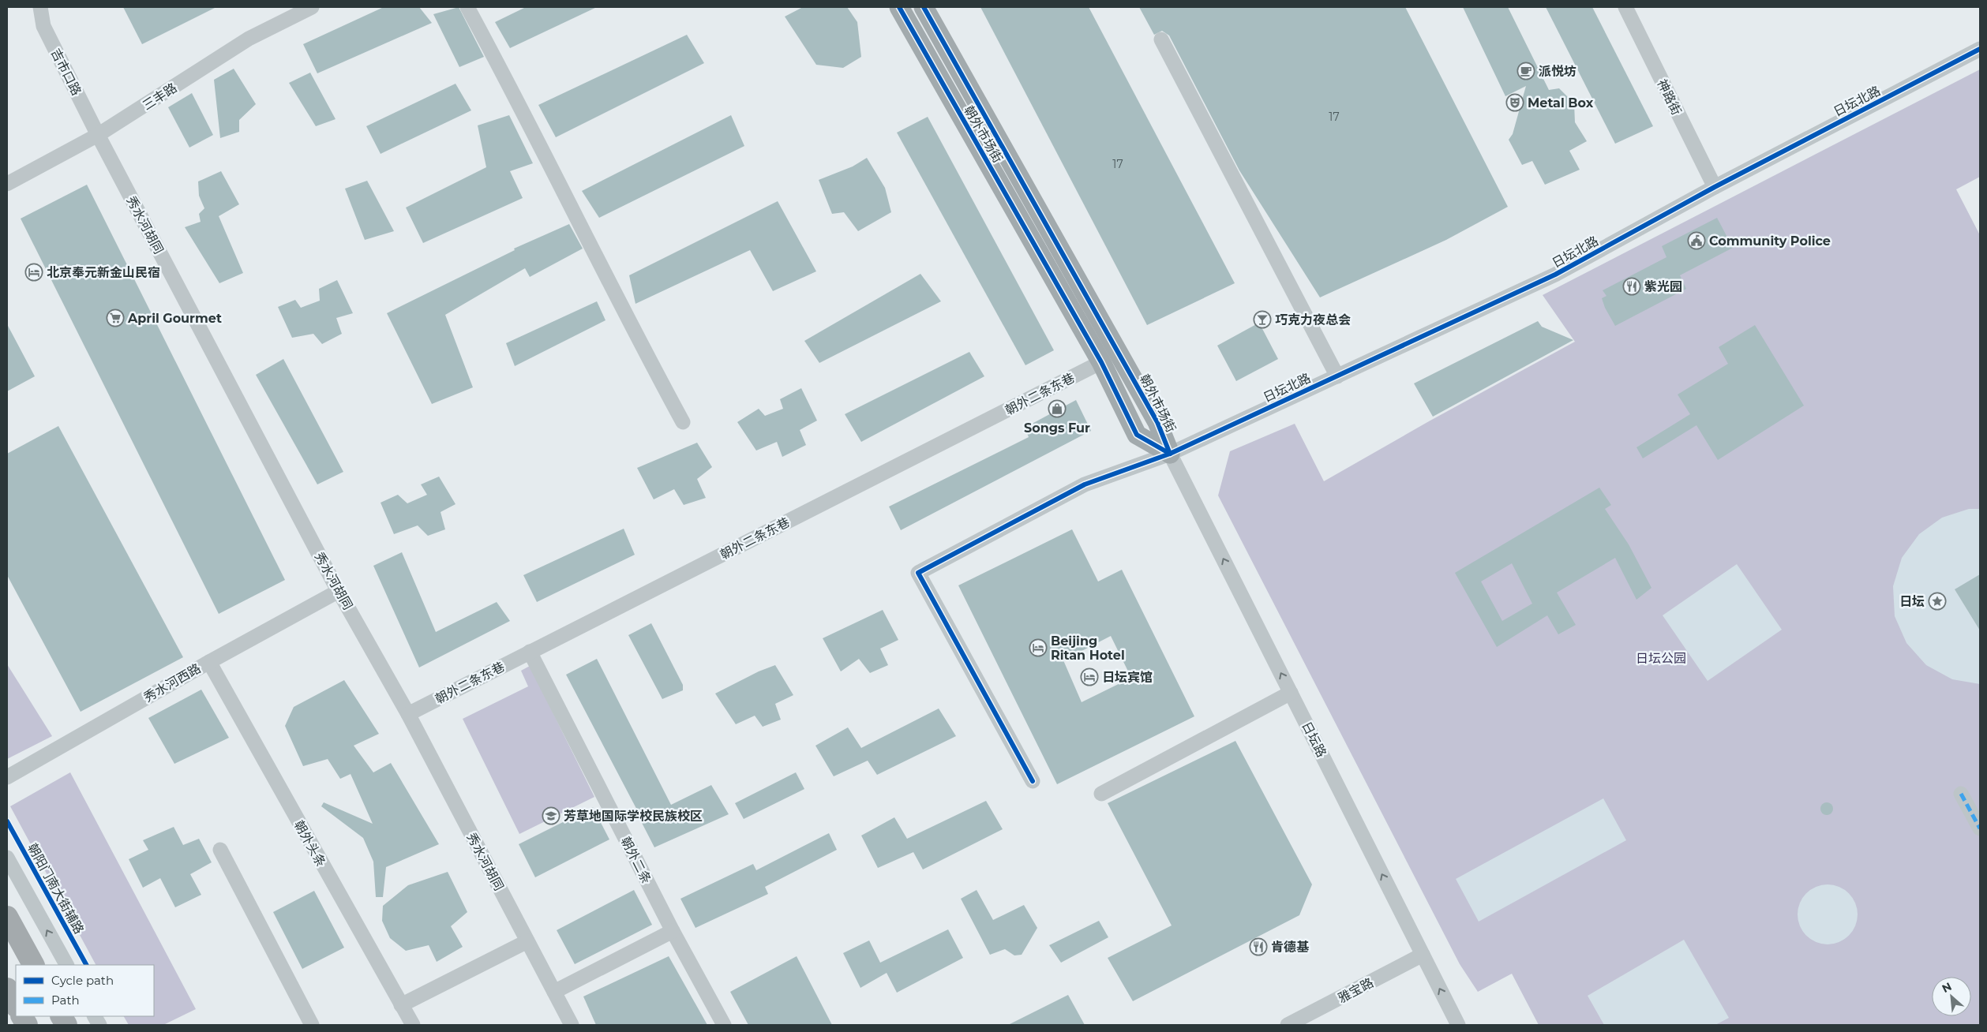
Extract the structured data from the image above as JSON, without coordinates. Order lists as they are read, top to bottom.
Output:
{
  "streets": {
    "main road": ["朝外市场街"],
    "street": [
      "吉市口路",
      "三丰路",
      "神路街",
      "日坛北路",
      "秀水河胡同",
      "朝外二条东巷",
      "秀水河西路",
      "日坛路",
      "朝外头条",
      "朝外二条",
      "雅宝路"
    ],
    "cycle path": ["朝阳门南大街辅路"]
  },
  "crossings": [
    ["吉市口路", "三丰路"],
    ["吉市口路", "秀水河胡同"],
    ["三丰路", "秀水河胡同"],
    ["神路街", "日坛北路"],
    ["日坛北路", "朝外市场街"],
    ["日坛北路", "日坛路"],
    ["朝外市场街", "朝外二条东巷"],
    ["朝外市场街", "日坛路"],
    ["秀水河胡同", "朝外二条东巷"],
    ["秀水河胡同", "秀水河西路"],
    ["朝外二条东巷", "朝外二条"],
    ["秀水河西路", "朝外头条"],
    ["日坛路", "雅宝路"]
  ],
  "one_way": ["日坛路"],
  "parks": ["日坛公园"],
  "places": {
    "cafe": ["派悦坊"],
    "theatre": ["Metal Box"],
    "public building": ["Community Police"],
    "hotel": ["北京奉元新金山民宿", "Beijing Ritan Hotel", "日坛宾馆"],
    "restaurant": ["紫光园", "肯德基"],
    "supermarket": ["April Gourmet"],
    "bar": ["巧克力夜总会"],
    "shop": ["Songs Fur"],
    "place": ["日坛"],
    "school or university": ["芳草地国际学校民族校区"]
  },
  "house_numbers": ["17", "17"],
  "legend": ["Cycle path", "Path"],
  "north": "top left"
}
